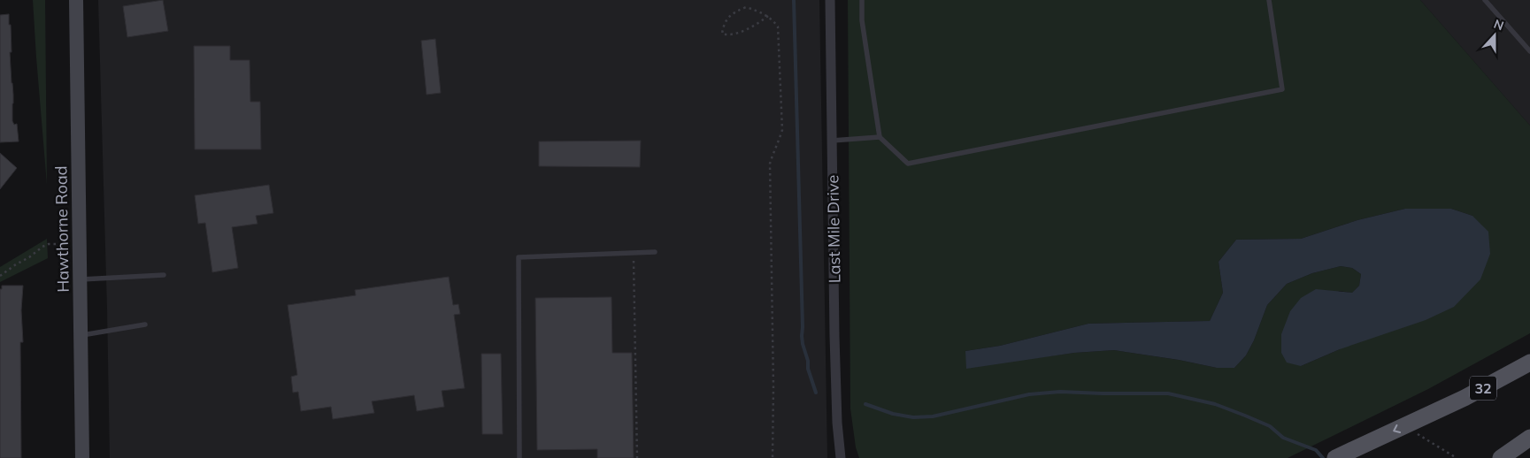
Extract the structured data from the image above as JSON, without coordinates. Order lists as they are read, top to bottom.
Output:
{
  "streets": {
    "main road": ["Hawthorne Road", "32"],
    "street": ["Last Mile Drive"]
  },
  "north": "top"
}
